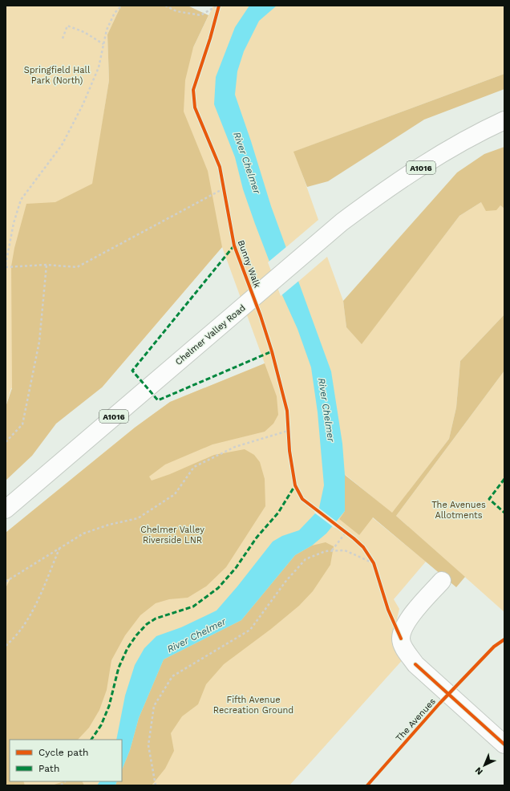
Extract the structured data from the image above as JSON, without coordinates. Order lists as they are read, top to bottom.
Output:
{
  "streets": {
    "main road": ["A1016", "Chelmer Valley Road"],
    "cycle path": ["Bunny Walk", "The Avenues"]
  },
  "water": ["River Chelmer"],
  "parks": [
    "Springfield Hall Park (North)",
    "The Avenues Allotments",
    "Chelmer Valley Riverside LNR",
    "Fifth Avenue Recreation Ground"
  ],
  "legend": ["Cycle path", "Path"],
  "north": "bottom left"
}
